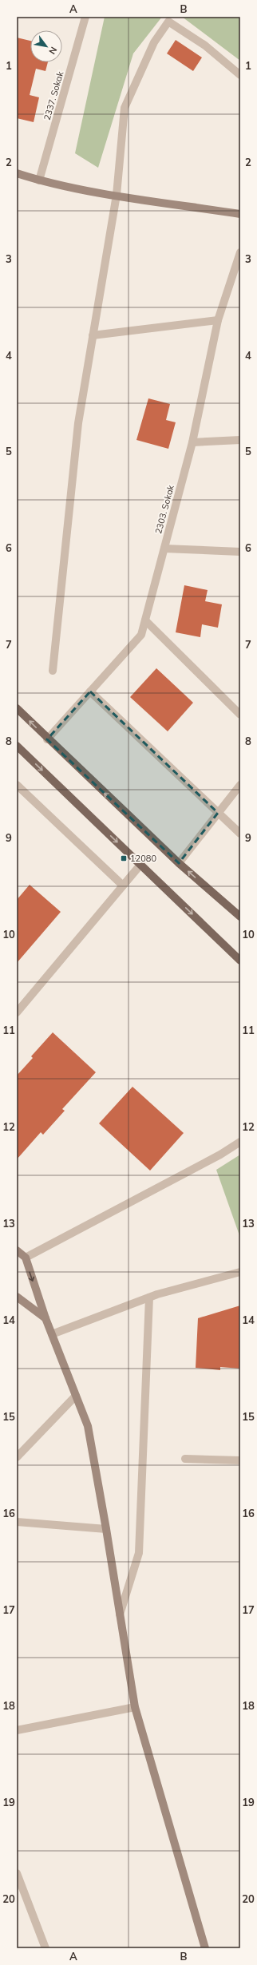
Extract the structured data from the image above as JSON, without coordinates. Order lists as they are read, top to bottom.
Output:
{
  "streets": {
    "street": ["2337. Sokak", "2303. Sokak"]
  },
  "places": {
    "transit": ["12080"]
  },
  "north": "bottom right",
  "grid": {
    "columns": ["A", "B"],
    "rows": [
      "1",
      "2",
      "3",
      "4",
      "5",
      "6",
      "7",
      "8",
      "9",
      "10",
      "11",
      "12",
      "13",
      "14",
      "15",
      "16",
      "17",
      "18",
      "19",
      "20"
    ]
  }
}
